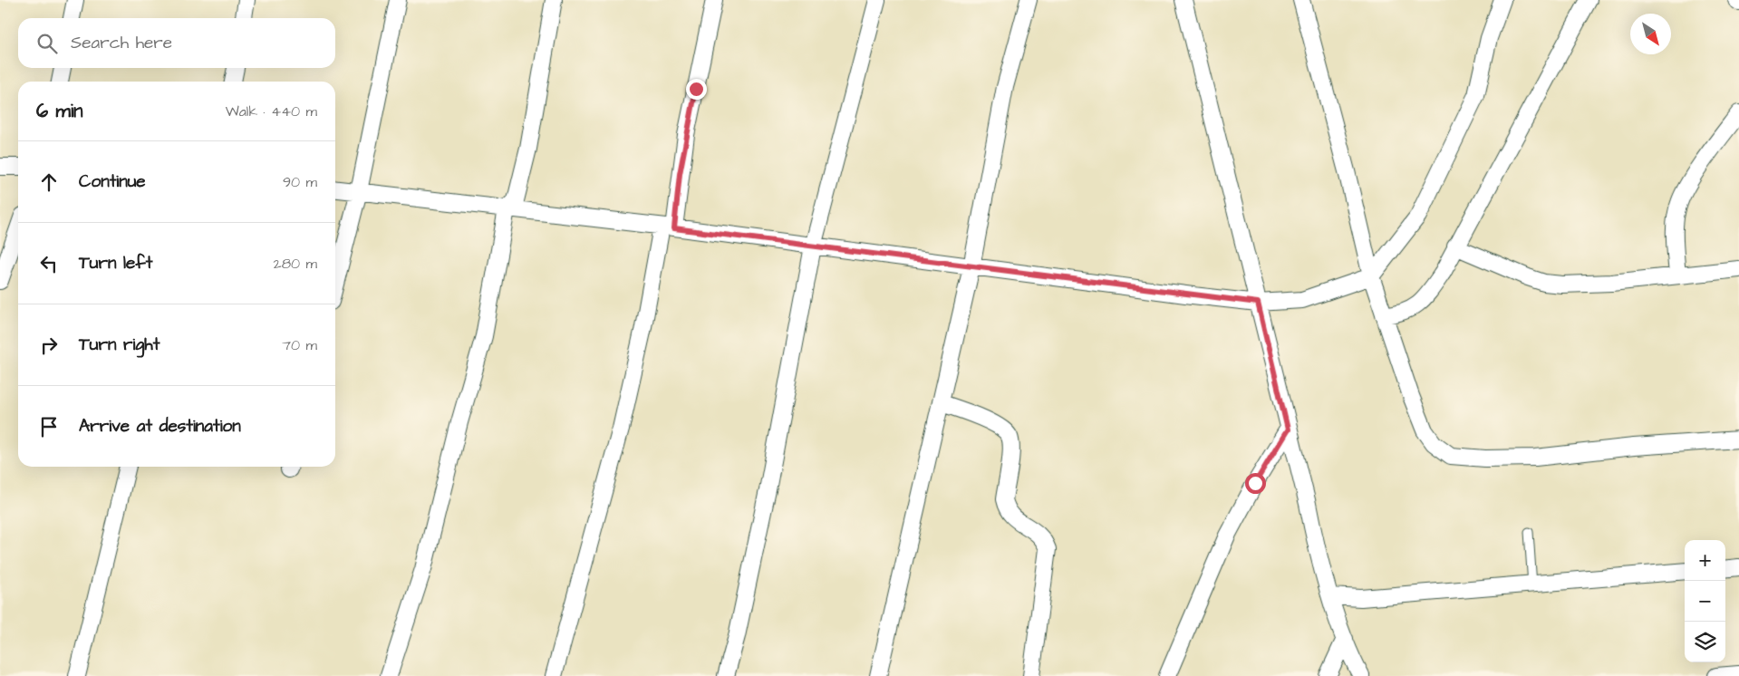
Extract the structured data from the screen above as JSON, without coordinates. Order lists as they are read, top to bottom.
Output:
{
  "north": "bottom right",
  "page": {
    "search": "Search here",
    "heading": ["6 min", "Walk · 440 m"],
    "list": [
      ["Continue", "90 m"],
      ["Turn left", "280 m"],
      ["Turn right", "70 m"],
      "Arrive at destination"
    ],
    "map_buttons": ["+", "−"]
  }
}
